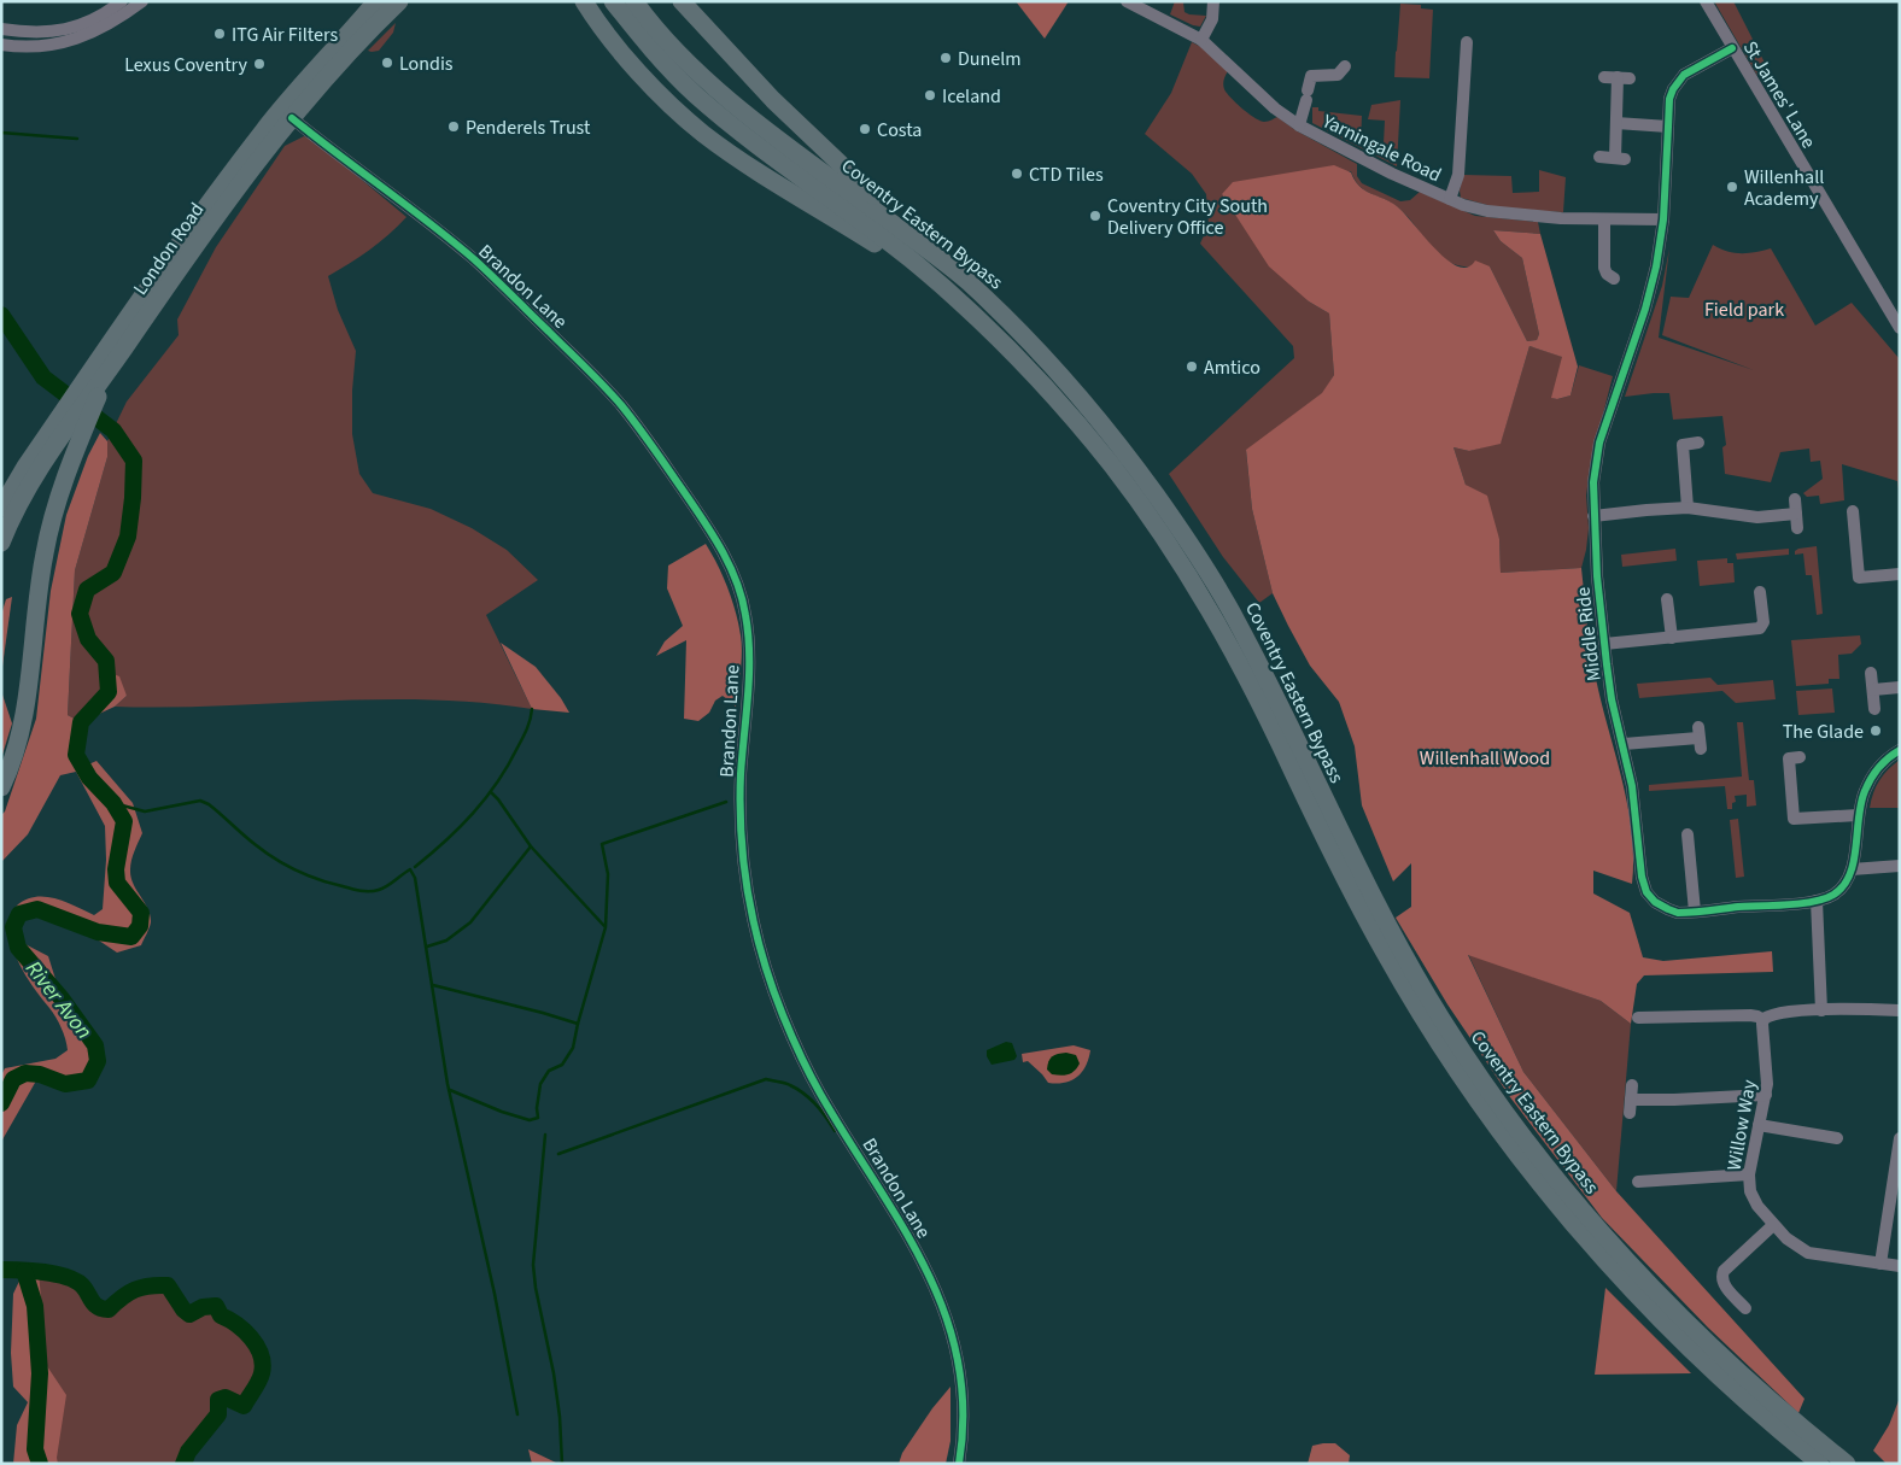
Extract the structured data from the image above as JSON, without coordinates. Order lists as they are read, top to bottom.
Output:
{
  "streets": {
    "highway": ["Coventry Eastern Bypass", "London Road"],
    "street": [
      "St James' Lane",
      "Yarningale Road",
      "Brandon Lane",
      "Middle Ride",
      "Willow Way"
    ]
  },
  "crossings": [
    ["St James' Lane", "Middle Ride"],
    ["Yarningale Road", "Middle Ride"],
    ["London Road", "Brandon Lane"]
  ],
  "water": ["River Avon"],
  "parks": ["Field park", "Willenhall Wood"],
  "places": [
    "ITG Air Filters",
    "Dunelm",
    "Londis",
    "Lexus Coventry",
    "Iceland",
    "Penderels Trust",
    "Costa",
    "CTD Tiles",
    "Willenhall Academy",
    "Coventry City South Delivery Office",
    "Amtico",
    "The Glade"
  ]
}
